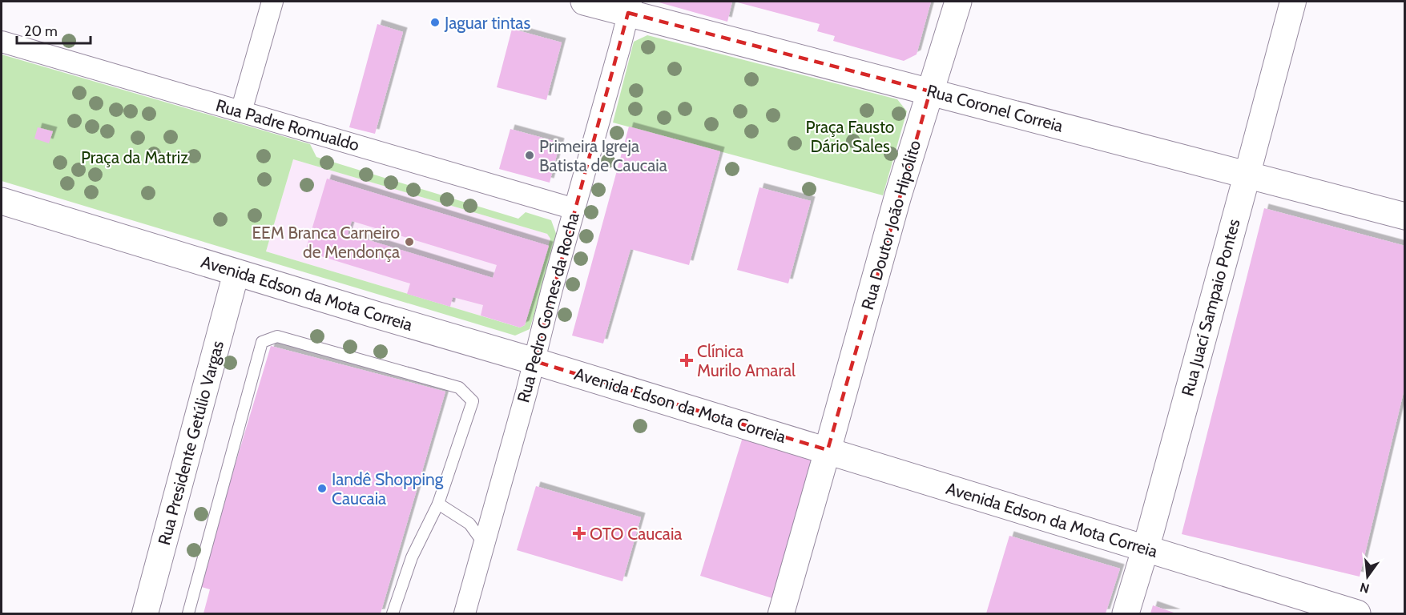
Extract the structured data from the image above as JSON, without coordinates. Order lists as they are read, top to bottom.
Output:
{
  "streets": {
    "main road": [
      "Rua Coronel Correia",
      "Rua Doutor João Hipólito",
      "Avenida Edson da Mota Correia",
      "Rua Juací Sampaio Pontes"
    ],
    "street": ["Rua Padre Romualdo", "Rua Pedro Gomes da Rocha", "Rua Presidente Getúlio Vargas"]
  },
  "crossings": [
    ["Rua Coronel Correia", "Rua Doutor João Hipólito"],
    ["Rua Coronel Correia", "Rua Pedro Gomes da Rocha"],
    ["Rua Coronel Correia", "Rua Juací Sampaio Pontes"],
    ["Rua Padre Romualdo", "Rua Pedro Gomes da Rocha"],
    ["Rua Doutor João Hipólito", "Avenida Edson da Mota Correia"],
    ["Avenida Edson da Mota Correia", "Rua Pedro Gomes da Rocha"],
    ["Avenida Edson da Mota Correia", "Rua Juací Sampaio Pontes"],
    ["Avenida Edson da Mota Correia", "Rua Presidente Getúlio Vargas"]
  ],
  "parks": ["Praça Fausto Dário Sales", "Praça da Matriz"],
  "places": {
    "other": [
      "Jaguar tintas",
      "Primeira Igreja Batista de Caucaia",
      "EEM Branca Carneiro de Mendonça",
      "Iandê Shopping Caucaia"
    ],
    "health": ["Clínica Murilo Amaral", "OTO Caucaia"]
  },
  "scale_bar": "20 m",
  "north": "bottom"
}
